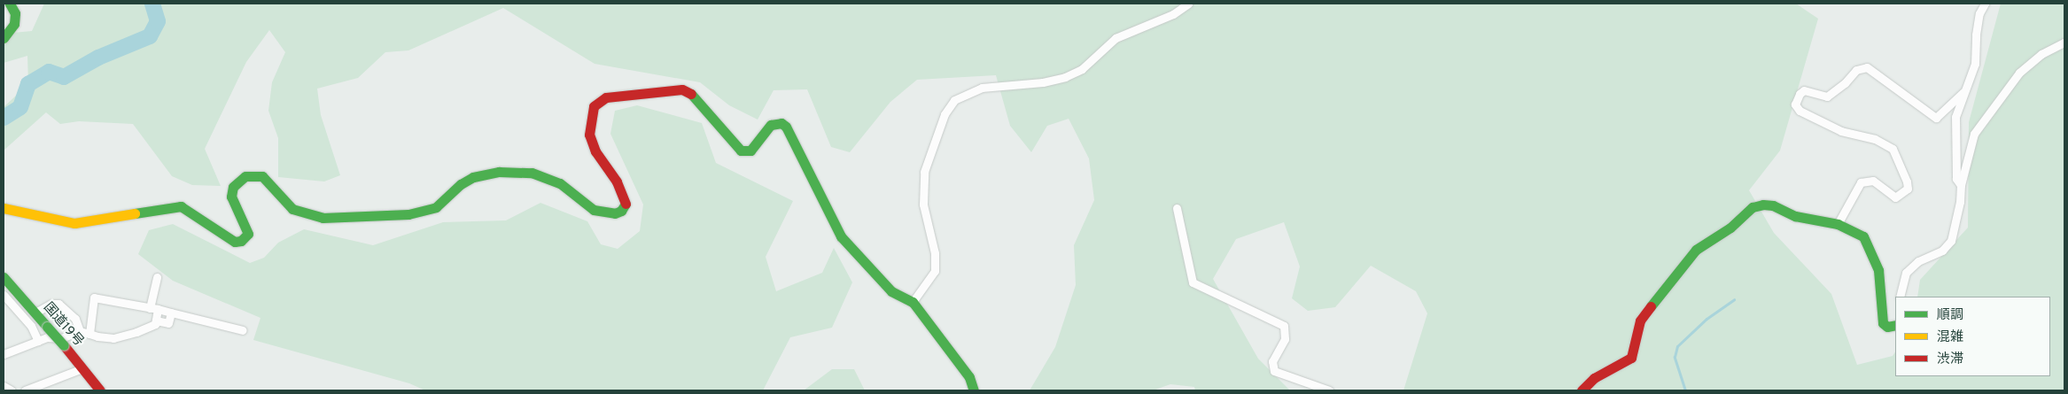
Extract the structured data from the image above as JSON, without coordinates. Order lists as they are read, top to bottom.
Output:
{
  "streets": {
    "main road": ["国道19号"]
  },
  "legend": ["順調", "混雑", "渋滞"]
}
